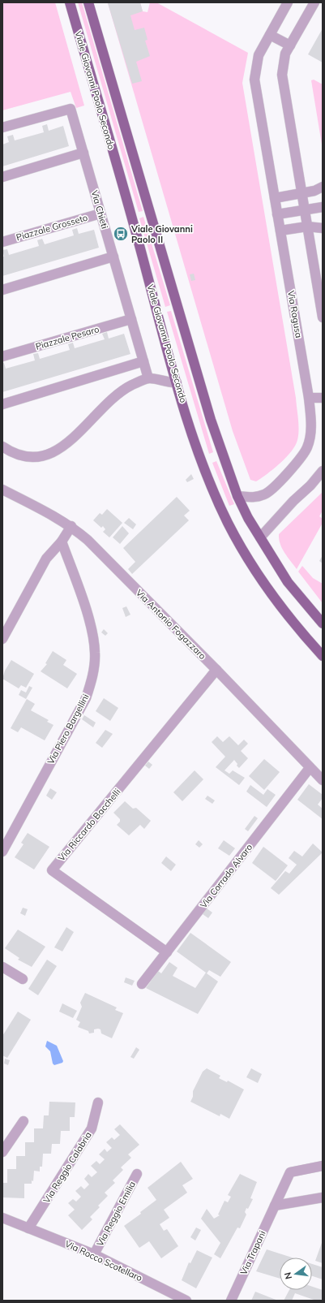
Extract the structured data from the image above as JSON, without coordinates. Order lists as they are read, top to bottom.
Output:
{
  "streets": {
    "main road": ["Viale Giovanni Paolo Secondo"],
    "street": [
      "Via Chieti",
      "Piazzale Grosseto",
      "Via Ragusa",
      "Piazzale Pesaro",
      "Via Antonio Fogazzaro",
      "Via Piero Bargellini",
      "Via Riccardo Bacchelli",
      "Via Corrado Alvaro",
      "Via Reggio Calabria",
      "Via Reggio Emilia",
      "Via Trapani",
      "Via Rocco Scotellaro"
    ]
  },
  "crossings": [
    ["Viale Giovanni Paolo Secondo", "Via Ragusa"],
    ["Via Chieti", "Piazzale Grosseto"],
    ["Via Chieti", "Piazzale Pesaro"],
    ["Via Antonio Fogazzaro", "Via Riccardo Bacchelli"],
    ["Via Antonio Fogazzaro", "Via Corrado Alvaro"],
    ["Via Riccardo Bacchelli", "Via Corrado Alvaro"],
    ["Via Reggio Calabria", "Via Rocco Scotellaro"],
    ["Via Reggio Emilia", "Via Rocco Scotellaro"]
  ],
  "places": {
    "bus stop": ["Viale Giovanni Paolo II"]
  },
  "north": "left"
}
